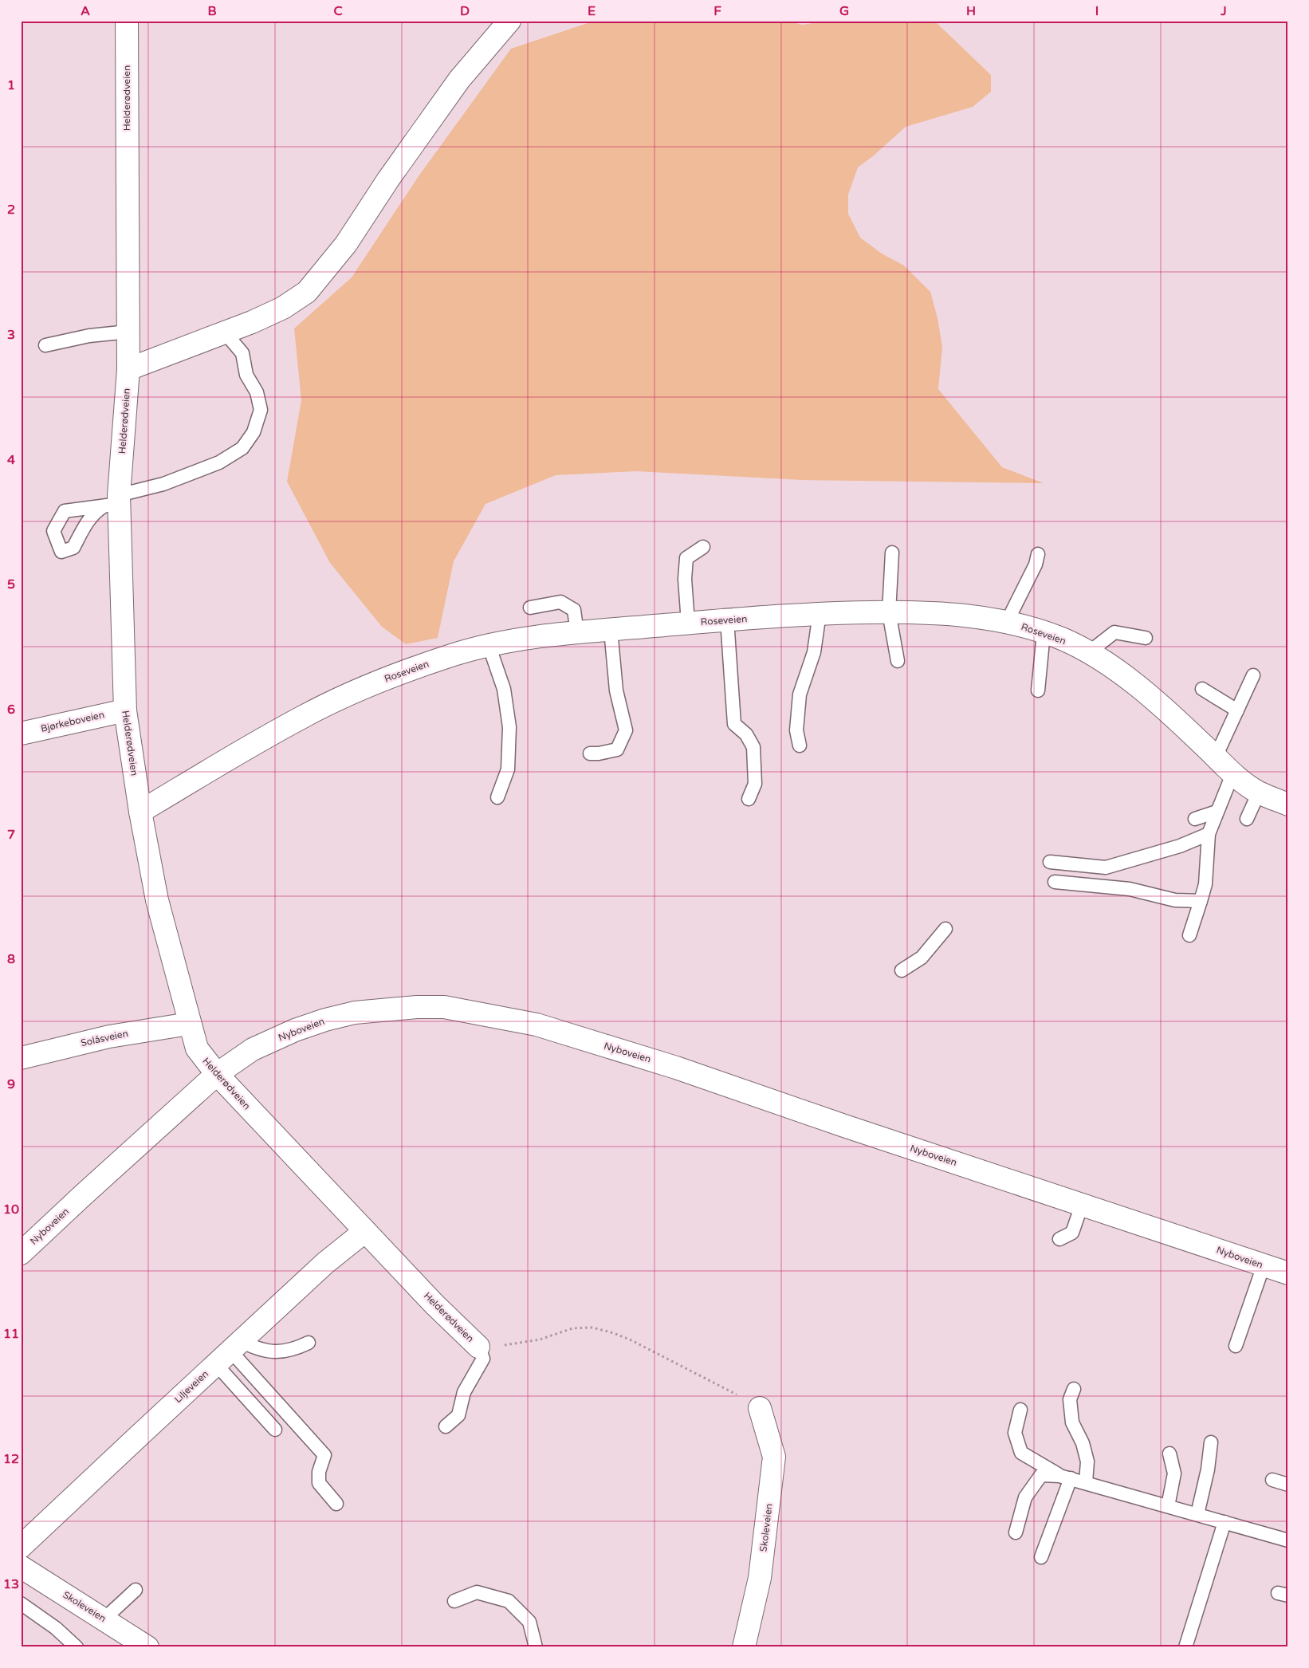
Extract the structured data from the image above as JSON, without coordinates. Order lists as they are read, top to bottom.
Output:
{
  "streets": {
    "street": [
      "Helderødveien",
      "Roseveien",
      "Bjørkeboveien",
      "Nyboveien",
      "Solåsveien",
      "Liljeveien",
      "Skoleveien"
    ]
  },
  "crossings": [
    ["Helderødveien", "Roseveien"],
    ["Helderødveien", "Bjørkeboveien"],
    ["Helderødveien", "Nyboveien"],
    ["Helderødveien", "Solåsveien"],
    ["Helderødveien", "Liljeveien"]
  ],
  "grid": {
    "columns": [
      "A",
      "B",
      "C",
      "D",
      "E",
      "F",
      "G",
      "H",
      "I",
      "J"
    ],
    "rows": [
      "1",
      "2",
      "3",
      "4",
      "5",
      "6",
      "7",
      "8",
      "9",
      "10",
      "11",
      "12",
      "13"
    ]
  }
}
